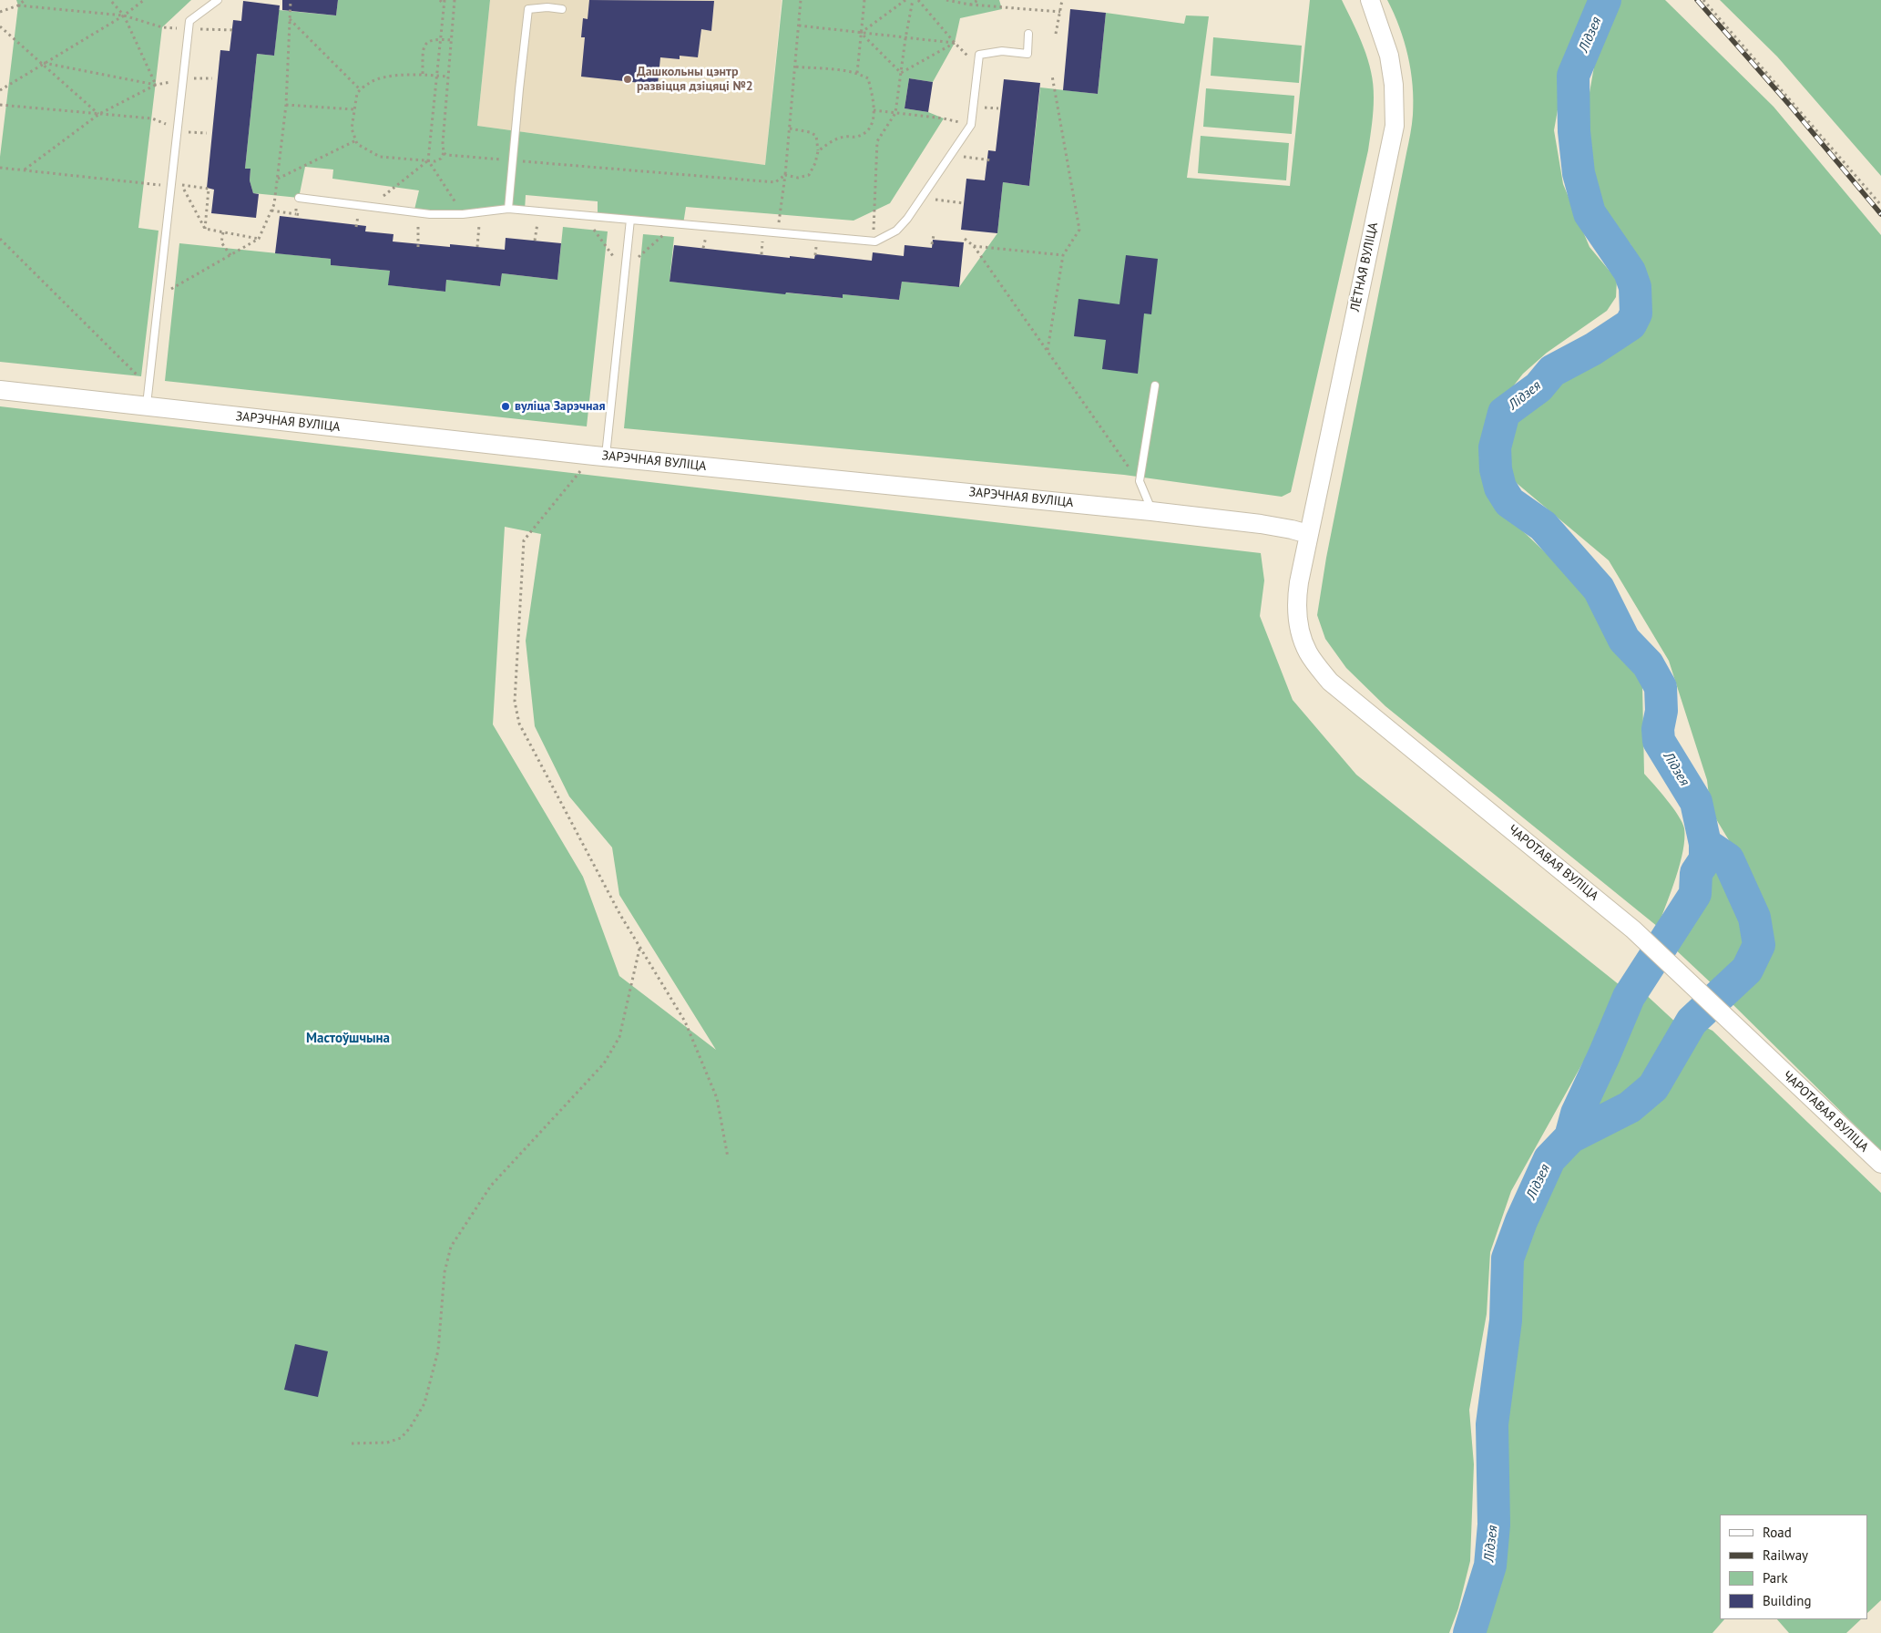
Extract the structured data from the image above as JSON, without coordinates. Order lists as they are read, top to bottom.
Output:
{
  "streets": {
    "street": ["ЛЁТНАЯ ВУЛІЦА", "ЗАРЭЧНАЯ ВУЛІЦА", "ЧАРОТАВАЯ ВУЛІЦА"]
  },
  "crossings": [
    ["ЛЁТНАЯ ВУЛІЦА", "ЗАРЭЧНАЯ ВУЛІЦА"],
    ["ЛЁТНАЯ ВУЛІЦА", "ЧАРОТАВАЯ ВУЛІЦА"],
    ["ЗАРЭЧНАЯ ВУЛІЦА", "ЧАРОТАВАЯ ВУЛІЦА"]
  ],
  "districts": ["Мастоўшчына"],
  "water": ["Лідзея"],
  "places": ["Дашкольны цэнтр развіцця дзіцяці №2", "вуліца Зарэчная"],
  "legend": [
    "Road",
    "Railway",
    "Park",
    "Building"
  ]
}
